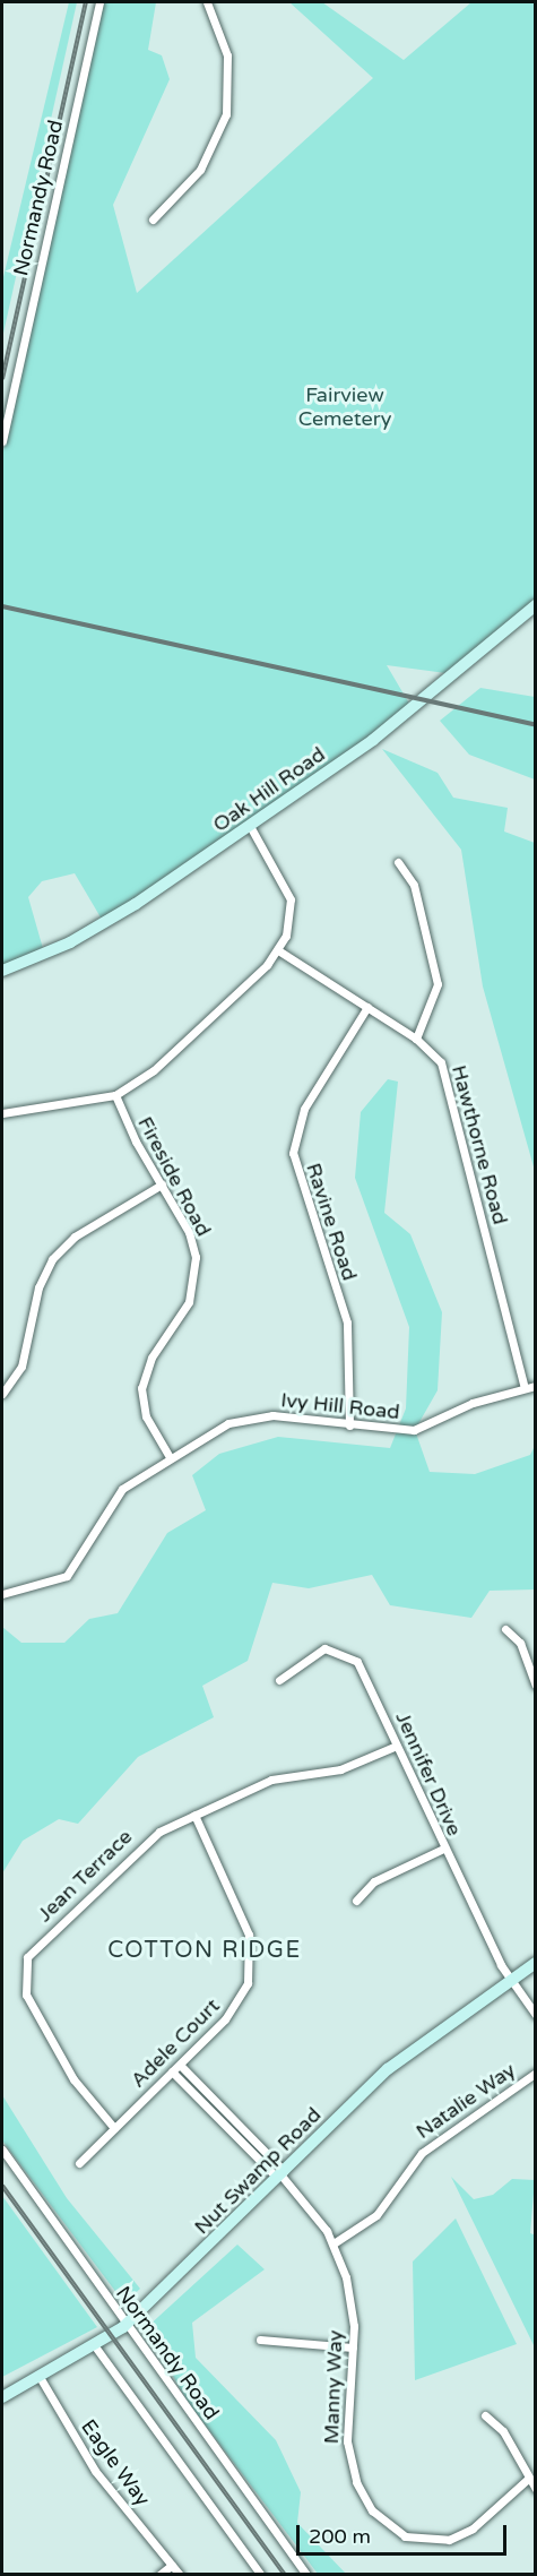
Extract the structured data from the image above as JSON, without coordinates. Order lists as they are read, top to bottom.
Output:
{
  "streets": {
    "main road": ["Oak Hill Road", "Nut Swamp Road"],
    "street": [
      "Normandy Road",
      "Hawthorne Road",
      "Fireside Road",
      "Ravine Road",
      "Ivy Hill Road",
      "Jennifer Drive",
      "Jean Terrace",
      "Adele Court",
      "Natalie Way",
      "Manny Way",
      "Eagle Way"
    ]
  },
  "crossings": [
    ["Normandy Road", "Nut Swamp Road"],
    ["Hawthorne Road", "Ravine Road"],
    ["Hawthorne Road", "Ivy Hill Road"],
    ["Fireside Road", "Ivy Hill Road"],
    ["Ravine Road", "Ivy Hill Road"],
    ["Jennifer Drive", "Jean Terrace"],
    ["Jennifer Drive", "Nut Swamp Road"],
    ["Jean Terrace", "Adele Court"],
    ["Natalie Way", "Manny Way"],
    ["Nut Swamp Road", "Manny Way"],
    ["Nut Swamp Road", "Eagle Way"]
  ],
  "districts": ["COTTON RIDGE"],
  "parks": ["Fairview Cemetery"],
  "scale_bar": "200 m"
}
